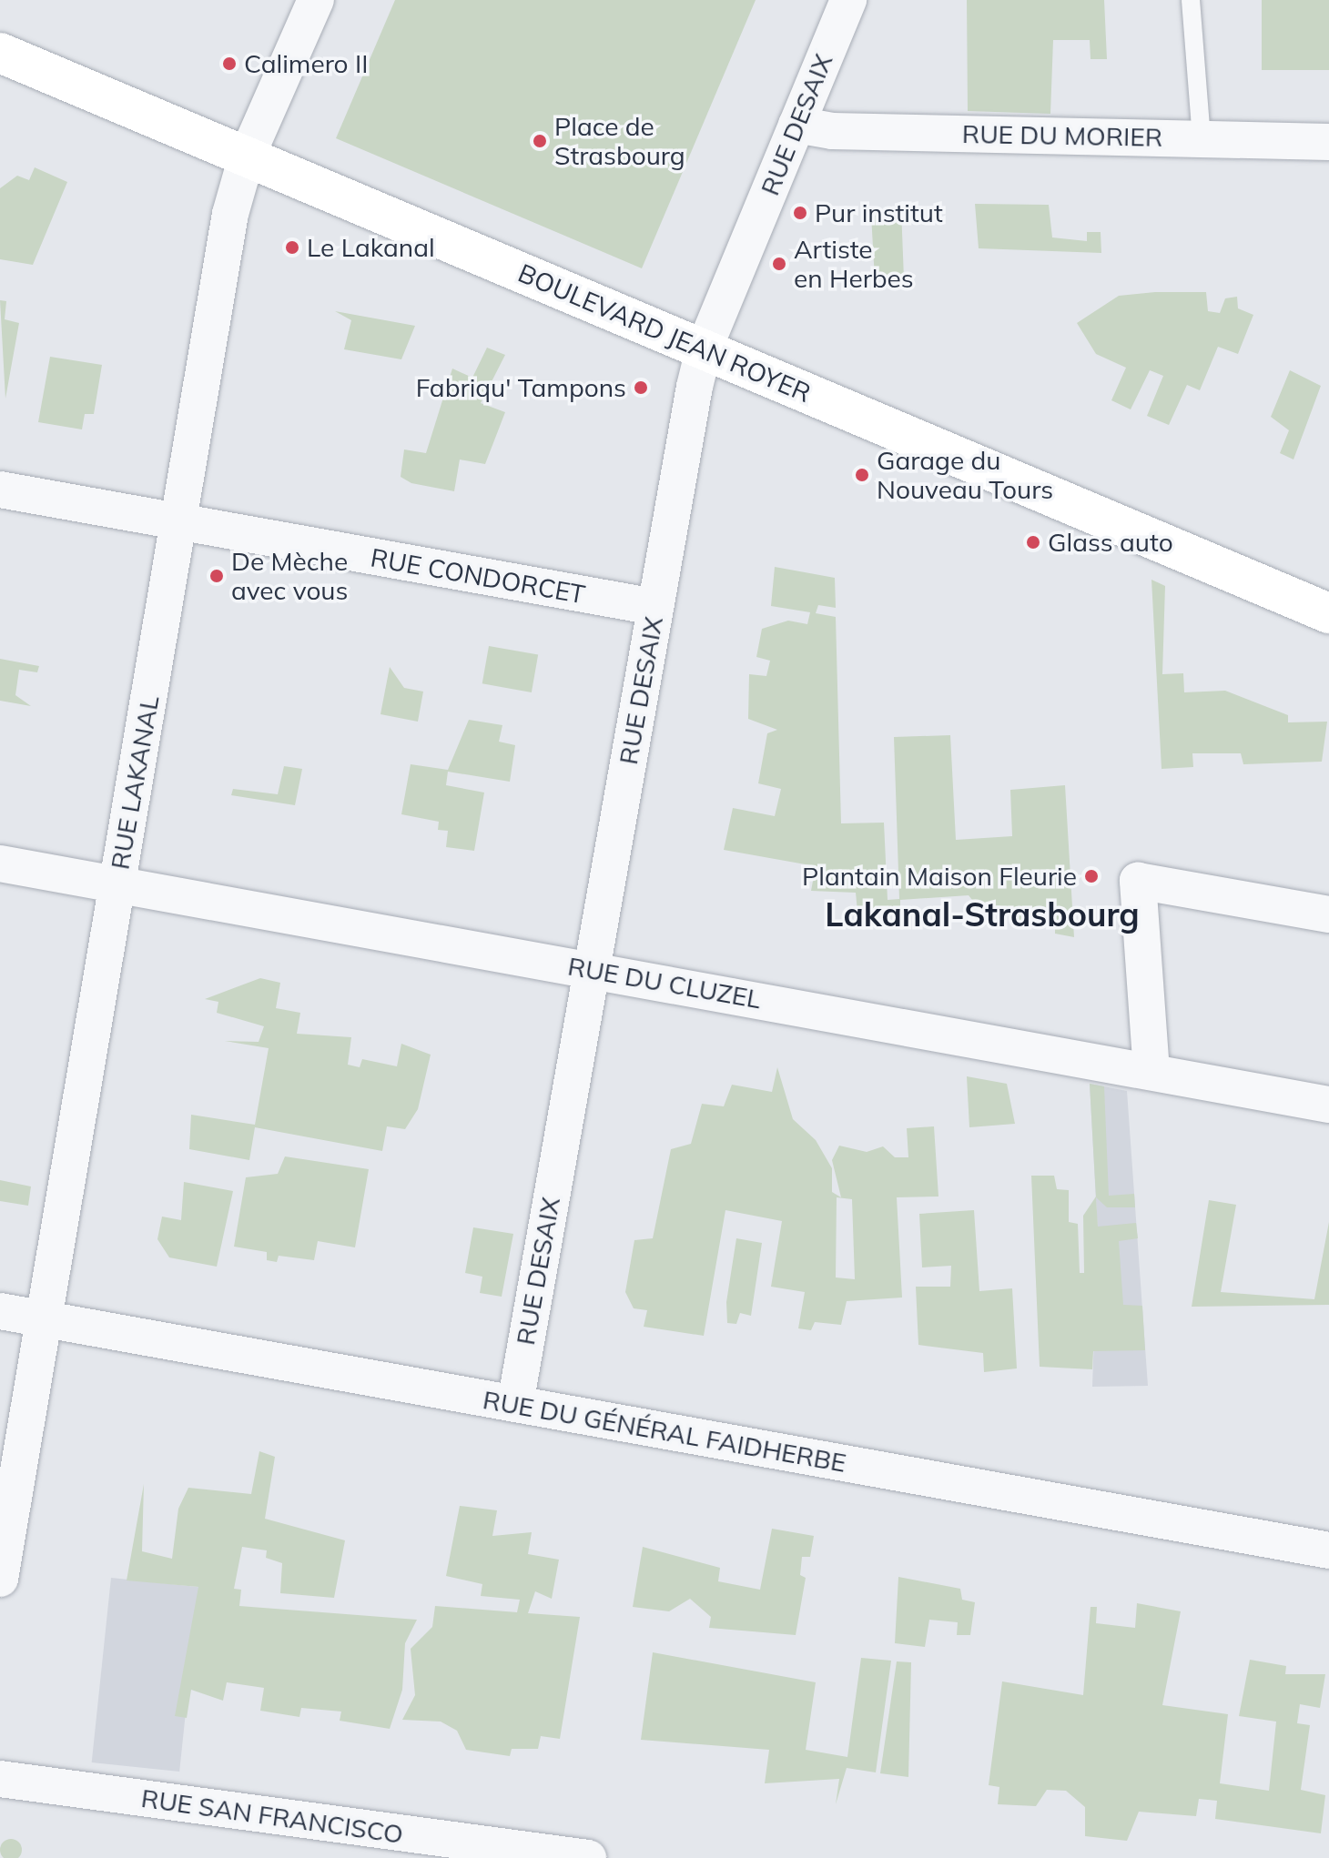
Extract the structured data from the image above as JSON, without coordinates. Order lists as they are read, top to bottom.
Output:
{
  "streets": {
    "street": [
      "RUE DESAIX",
      "RUE DU MORIER",
      "BOULEVARD JEAN ROYER",
      "RUE CONDORCET",
      "RUE LAKANAL",
      "RUE DU CLUZEL",
      "RUE DU GÉNÉRAL FAIDHERBE",
      "RUE SAN FRANCISCO"
    ]
  },
  "crossings": [
    ["RUE DESAIX", "RUE DU MORIER"],
    ["RUE DESAIX", "BOULEVARD JEAN ROYER"],
    ["RUE DESAIX", "RUE CONDORCET"],
    ["RUE DESAIX", "RUE DU CLUZEL"],
    ["RUE DESAIX", "RUE DU GÉNÉRAL FAIDHERBE"],
    ["BOULEVARD JEAN ROYER", "RUE LAKANAL"],
    ["RUE CONDORCET", "RUE LAKANAL"],
    ["RUE LAKANAL", "RUE DU CLUZEL"],
    ["RUE LAKANAL", "RUE DU GÉNÉRAL FAIDHERBE"]
  ],
  "districts": ["Lakanal-Strasbourg"],
  "places": [
    "Calimero II",
    "Place de Strasbourg",
    "Pur institut",
    "Le Lakanal",
    "Artiste en Herbes",
    "Fabriqu' Tampons",
    "Garage du Nouveau Tours",
    "Glass auto",
    "De Mèche avec vous",
    "Plantain Maison Fleurie"
  ]
}
